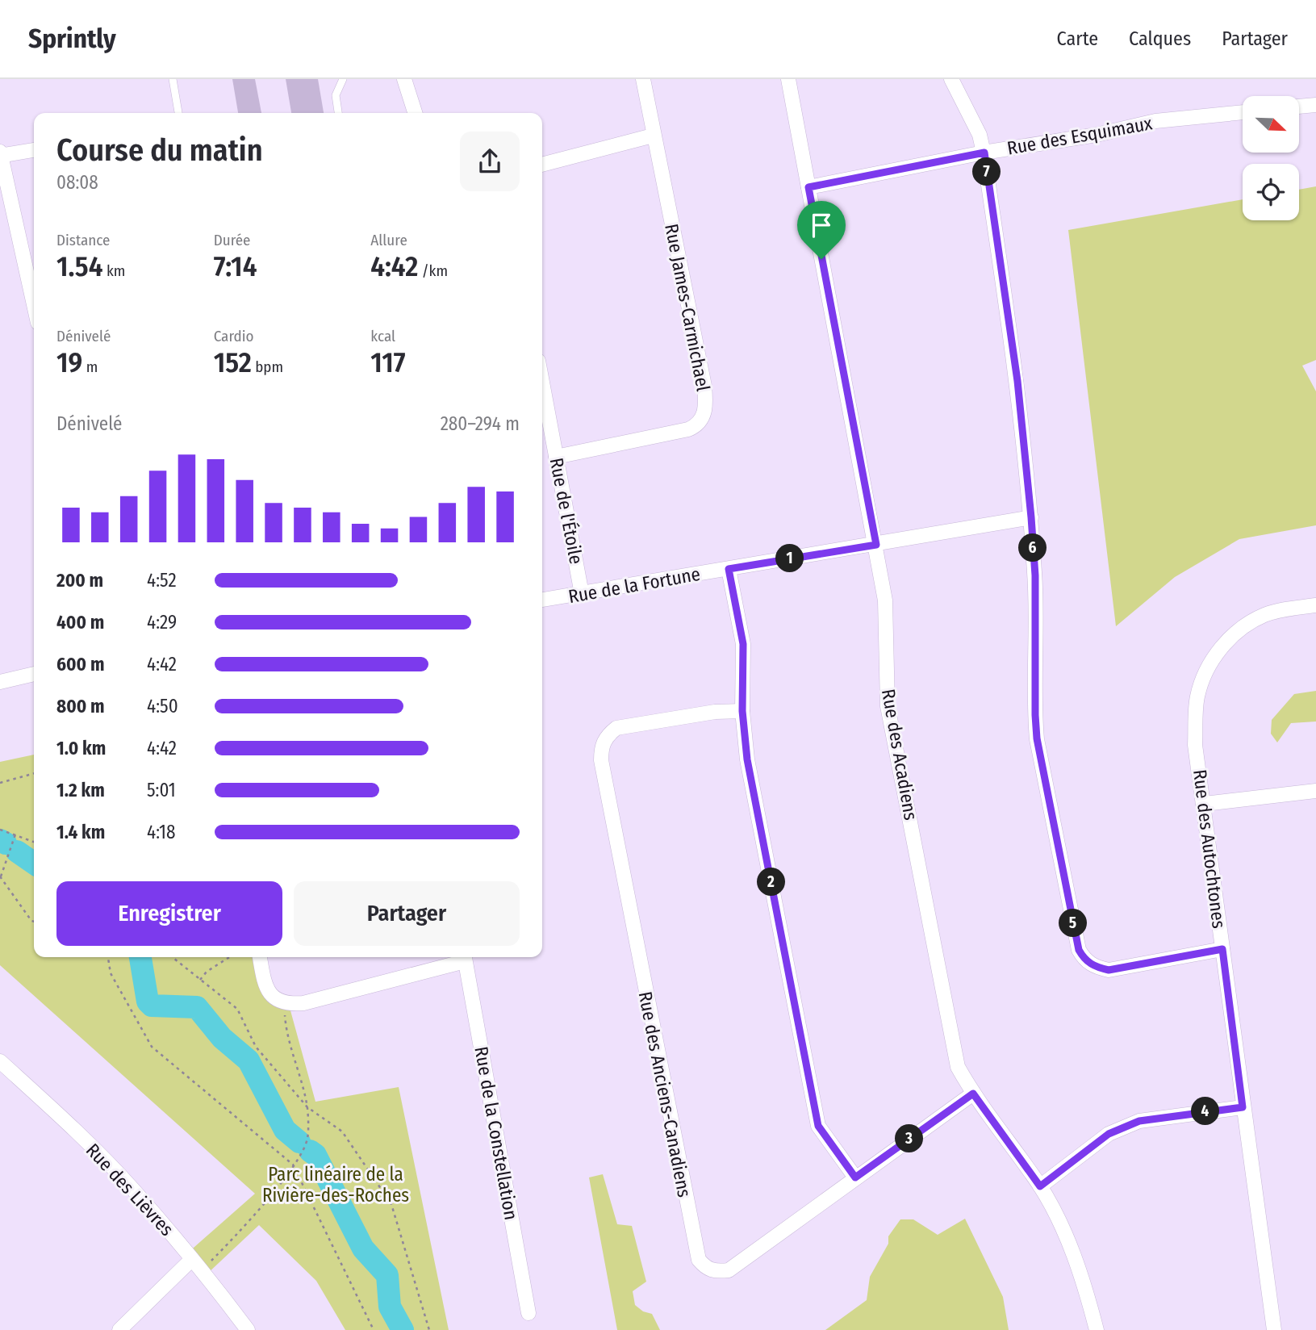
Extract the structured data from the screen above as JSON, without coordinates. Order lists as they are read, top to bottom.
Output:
{
  "streets": {
    "street": [
      "Rue des Esquimaux",
      "Rue James-Carmichael",
      "Rue de l'Étoile",
      "Rue de la Fortune",
      "Rue des Acadiens",
      "Rue des Autochtones",
      "Rue des Anciens-Canadiens",
      "Rue de la Constellation",
      "Rue des Lièvres"
    ]
  },
  "crossings": [
    ["Rue des Esquimaux", "Rue des Acadiens"],
    ["Rue James-Carmichael", "Rue de l'Étoile"],
    ["Rue de l'Étoile", "Rue de la Fortune"],
    ["Rue de la Fortune", "Rue des Acadiens"],
    ["Rue des Acadiens", "Rue des Anciens-Canadiens"]
  ],
  "parks": ["Parc linéaire de la Rivière-des-Roches"],
  "north": "bottom right",
  "page": {
    "header": "Sprintly",
    "nav": ["Carte", "Calques", "Partager"],
    "heading": ["Course du matin", "08:08"],
    "pins": [
      "7",
      "6",
      "1",
      "2",
      "5",
      "4",
      "3"
    ],
    "stats": [
      ["Distance", "1.54 km"],
      ["Durée", "7:14"],
      ["Allure", "4:42 /km"],
      ["Dénivelé", "19 m"],
      ["Cardio", "152 bpm"],
      ["kcal", "117"]
    ],
    "chart": ["Dénivelé", "280–294 m"],
    "list": [
      {
        "name": "200 m",
        "note": "4:52"
      },
      {
        "name": "400 m",
        "note": "4:29"
      },
      {
        "name": "600 m",
        "note": "4:42"
      },
      {
        "name": "800 m",
        "note": "4:50"
      },
      {
        "name": "1.0 km",
        "note": "4:42"
      },
      {
        "name": "1.2 km",
        "note": "5:01"
      },
      {
        "name": "1.4 km",
        "note": "4:18"
      }
    ],
    "buttons": ["Enregistrer", "Partager"]
  }
}
